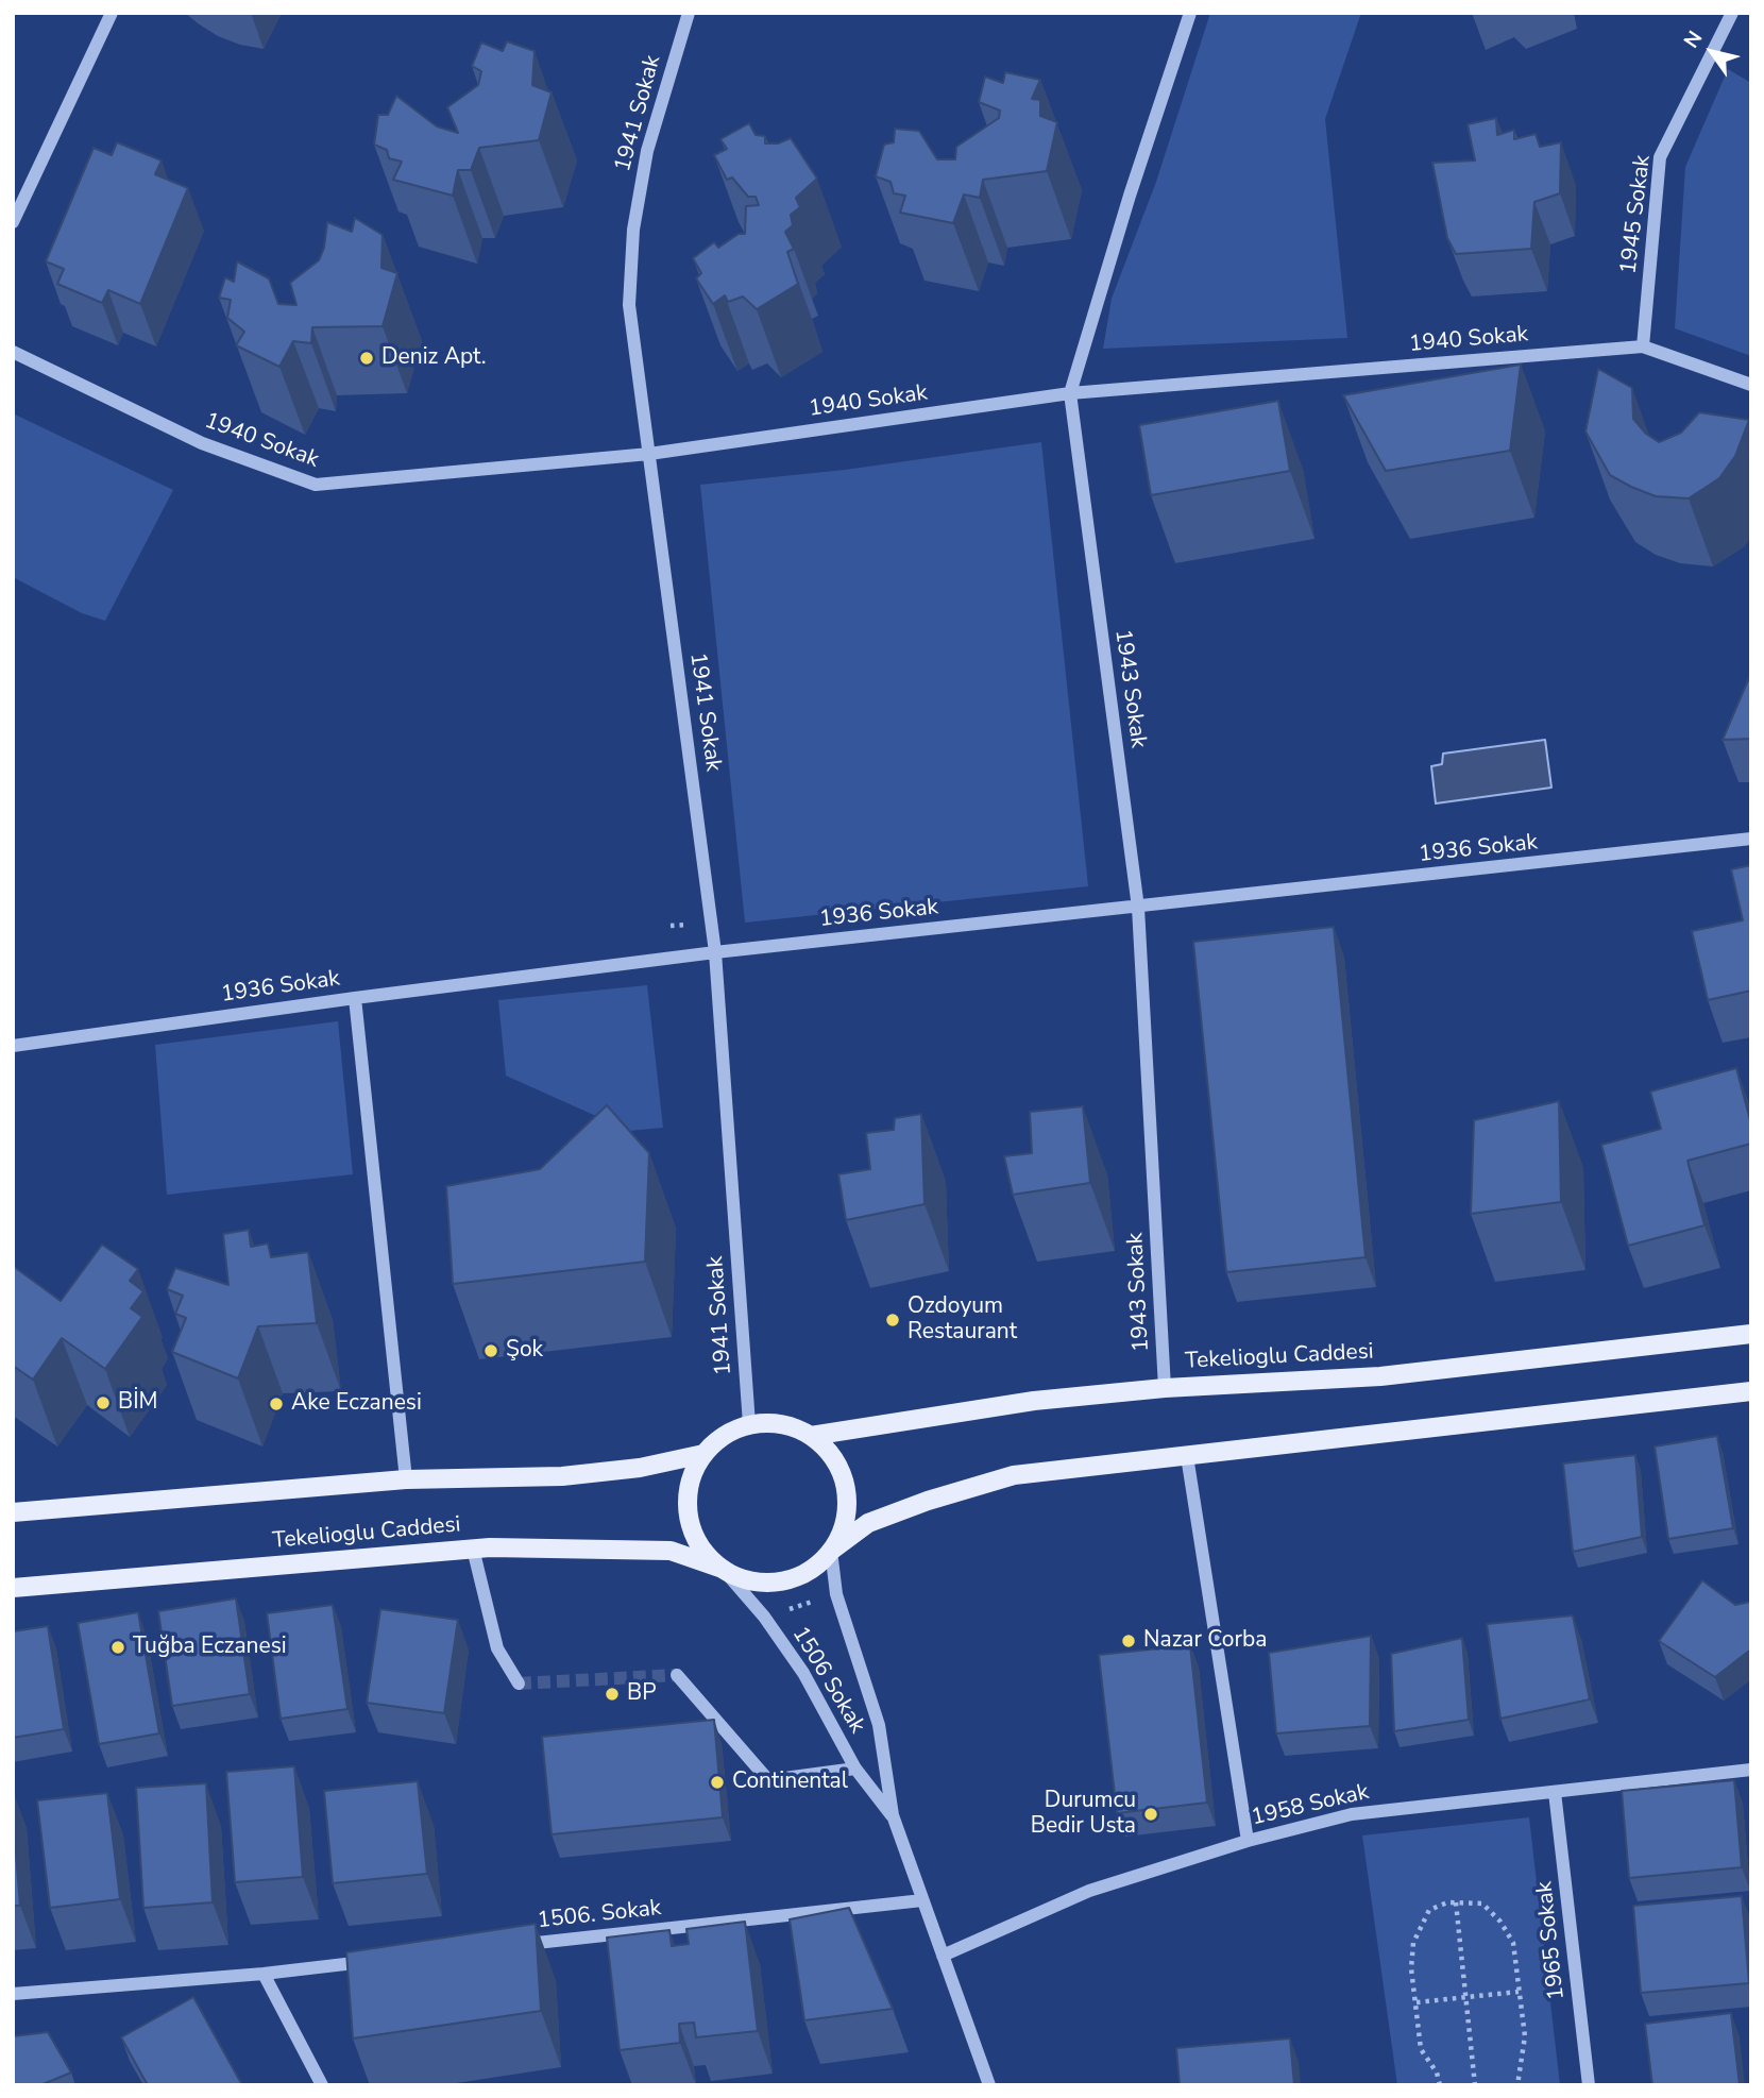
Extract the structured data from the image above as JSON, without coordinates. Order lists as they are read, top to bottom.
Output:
{
  "streets": {
    "main road": ["Tekelioglu Caddesi"],
    "street": [
      "1941 Sokak",
      "1945 Sokak",
      "1940 Sokak",
      "1943 Sokak",
      "1936 Sokak",
      "1506 Sokak",
      "1958 Sokak",
      "1506. Sokak",
      "1965 Sokak"
    ]
  },
  "crossings": [
    ["1941 Sokak", "1940 Sokak"],
    ["1941 Sokak", "1936 Sokak"],
    ["1941 Sokak", "Tekelioglu Caddesi"],
    ["1941 Sokak", "1506 Sokak"],
    ["1945 Sokak", "1940 Sokak"],
    ["1940 Sokak", "1943 Sokak"],
    ["1943 Sokak", "1936 Sokak"],
    ["1943 Sokak", "Tekelioglu Caddesi"],
    ["Tekelioglu Caddesi", "1506 Sokak"],
    ["1506 Sokak", "1958 Sokak"],
    ["1506 Sokak", "1506. Sokak"],
    ["1958 Sokak", "1965 Sokak"]
  ],
  "places": [
    "Deniz Apt.",
    "Ozdoyum Restaurant",
    "Şok",
    "BİM",
    "Ake Eczanesi",
    "Nazar Corba",
    "Tuğba Eczanesi",
    "BP",
    "Continental",
    "Durumcu Bedir Usta"
  ],
  "north": "top left"
}
